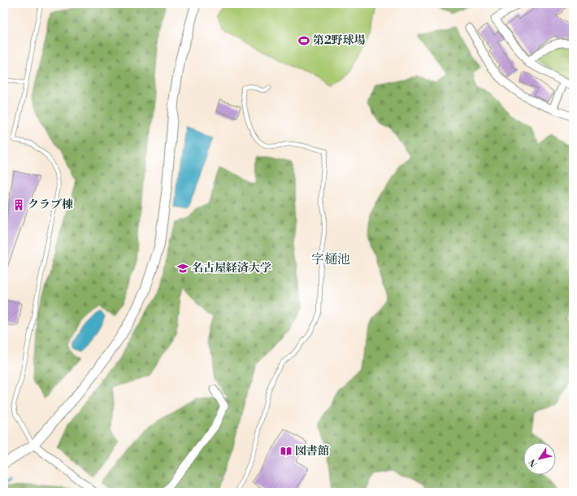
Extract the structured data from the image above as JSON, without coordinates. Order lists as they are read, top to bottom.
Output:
{
  "districts": ["字樋池"],
  "places": {
    "sports": ["第2野球場"],
    "building": ["クラブ棟"],
    "school or university": ["名古屋経済大学"],
    "library": ["図書館"]
  },
  "north": "bottom left"
}
